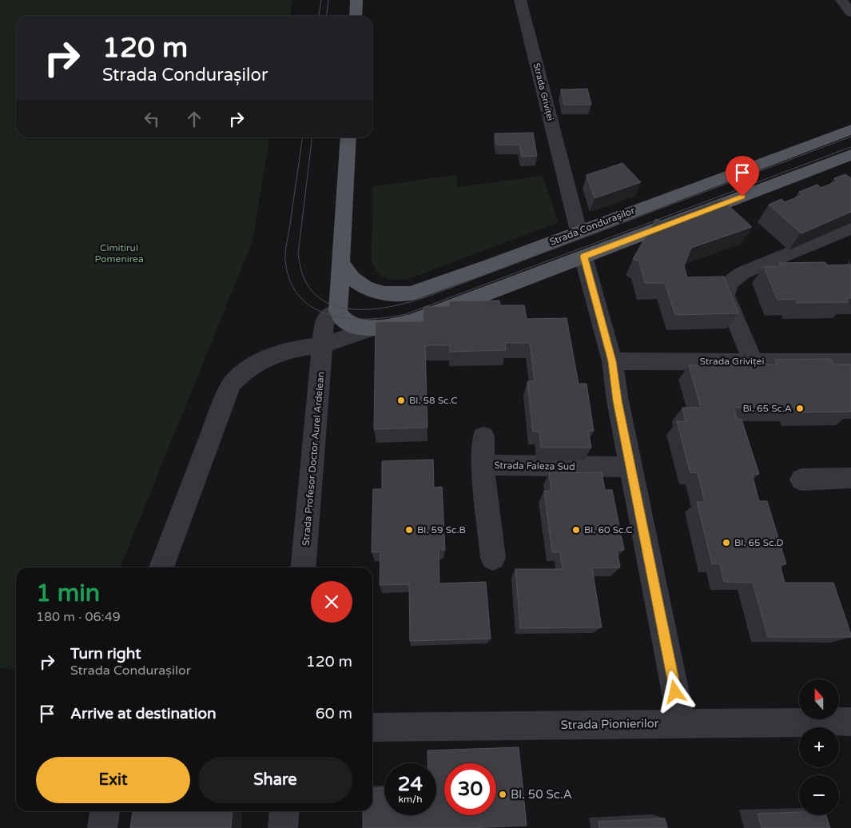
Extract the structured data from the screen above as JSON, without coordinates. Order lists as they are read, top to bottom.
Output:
{
  "streets": {
    "main road": ["Strada Condurașilor"],
    "street": [
      "Strada Griviței",
      "Strada Profesor Doctor Aurel Ardelean",
      "Strada Faleza Sud",
      "Strada Pionierilor"
    ]
  },
  "crossings": [
    ["Strada Griviței", "Strada Condurașilor"]
  ],
  "parks": ["Cimitirul Pomenirea"],
  "places": [
    "Bl. 58 Sc.C",
    "Bl. 65 Sc.A",
    "Bl. 59 Sc.B",
    "Bl. 60 Sc.C",
    "Bl. 65 Sc.D",
    "Bl. 50 Sc.A"
  ],
  "north": "top",
  "page": {
    "turn": ["120 m", "Strada Condurașilor"],
    "heading": ["1 min", "180 m · 06:49"],
    "list": [
      {
        "name": "Turn right",
        "note": "Strada Condurașilor",
        "value": "120 m"
      },
      {
        "name": "Arrive at destination",
        "value": "60 m"
      }
    ],
    "map_buttons": ["+", "−"],
    "buttons": ["Exit", "Share"],
    "speed": "24 km/h",
    "limit": "30"
  }
}
